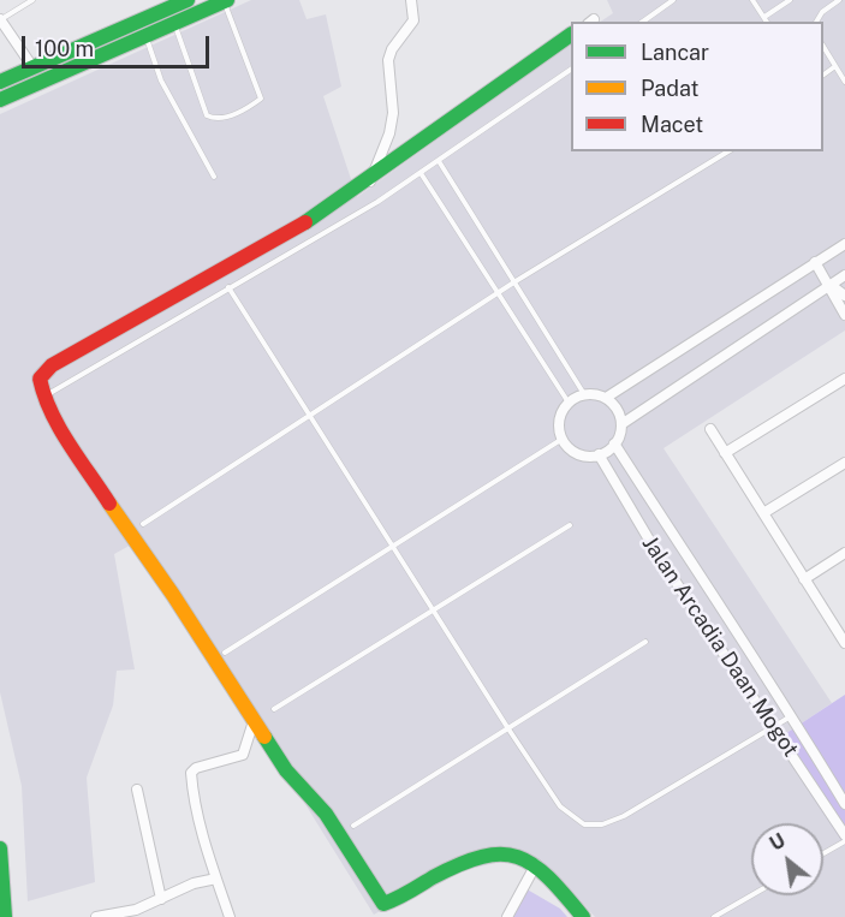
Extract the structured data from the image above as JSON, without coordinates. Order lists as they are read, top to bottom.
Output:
{
  "streets": {
    "street": ["Jalan Arcadia Daan Mogot"]
  },
  "legend": ["Lancar", "Padat", "Macet"],
  "scale_bar": "100 m",
  "north": "top left"
}
